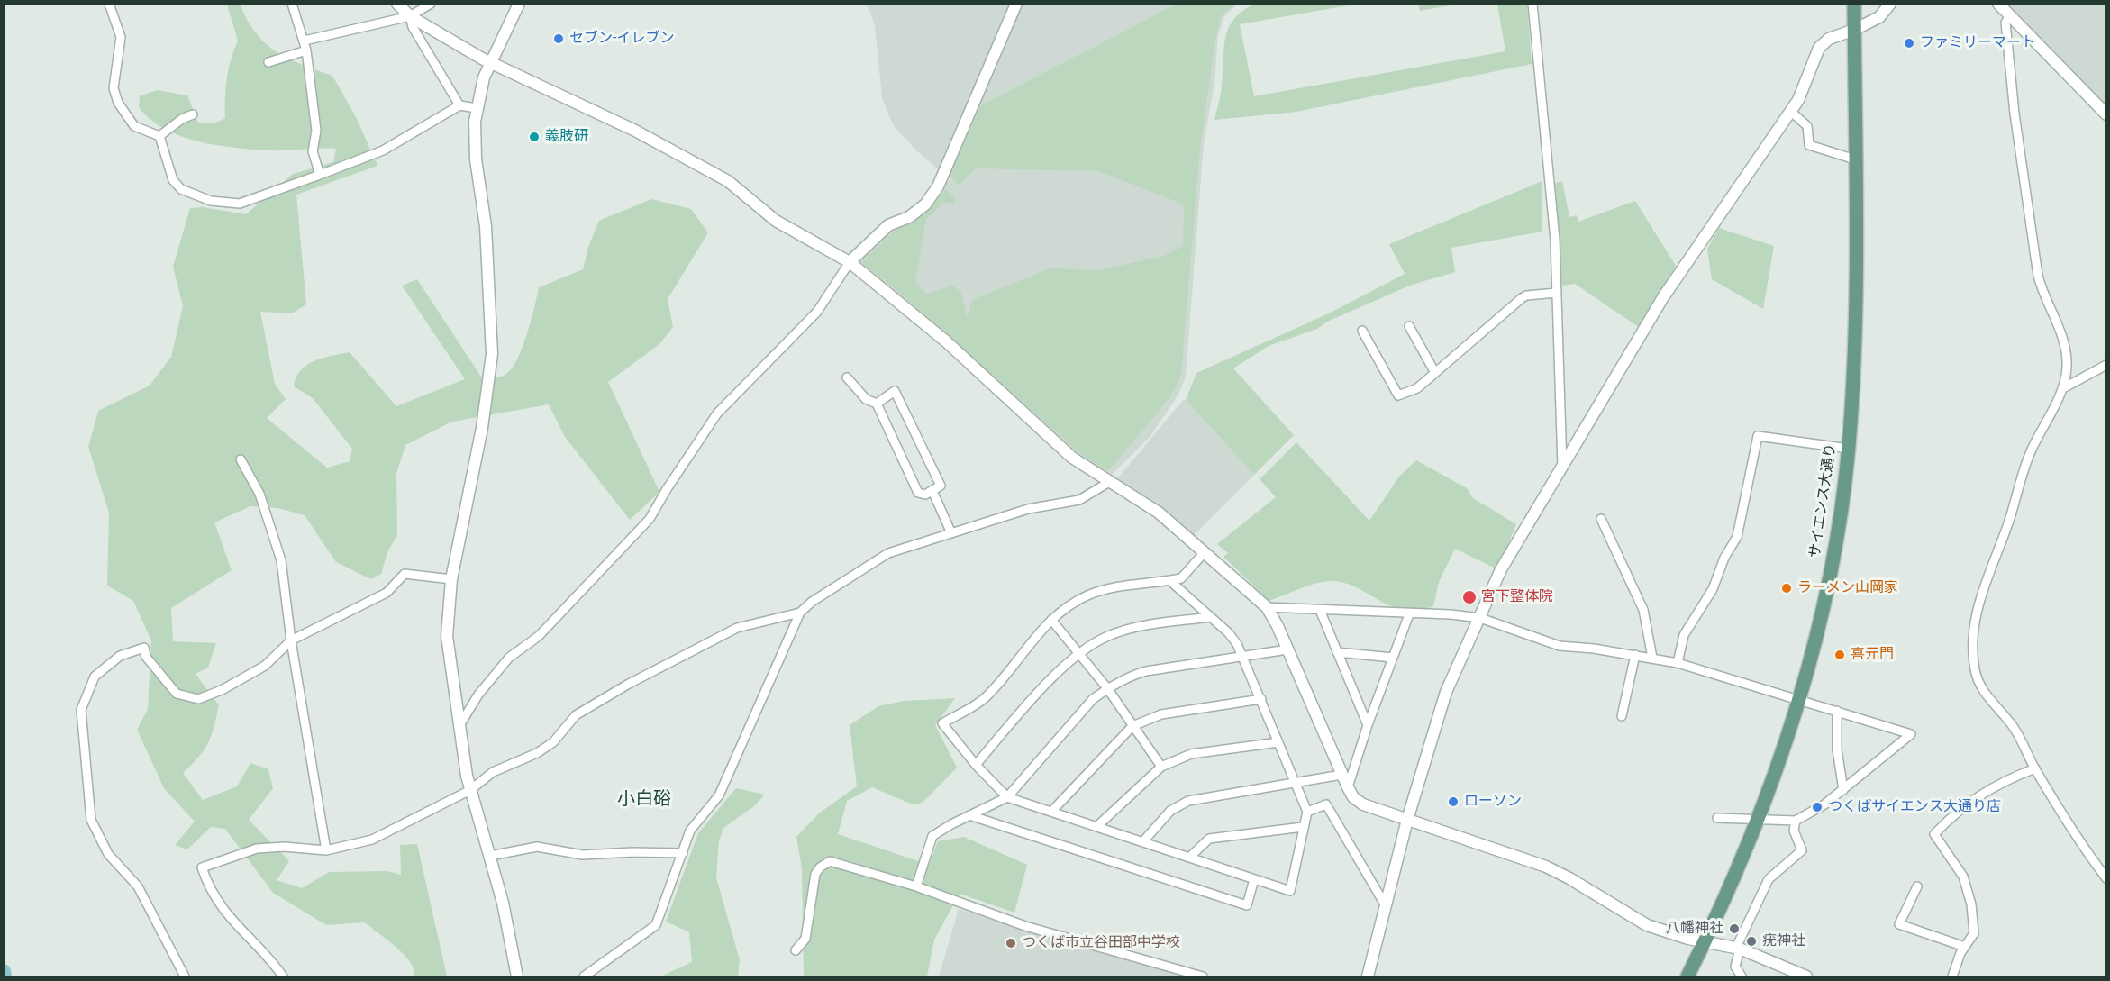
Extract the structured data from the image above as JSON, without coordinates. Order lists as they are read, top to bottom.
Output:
{
  "streets": {
    "main road": ["サイエンス大通り"]
  },
  "districts": ["小白硲"],
  "places": [
    "セブン-イレブン",
    "ファミリーマート",
    "義肢研",
    "ラーメン山岡家",
    "宮下整体院",
    "喜元門",
    "ローソン",
    "つくばサイエンス大通り店",
    "八幡神社",
    "疣神社",
    "つくば市立谷田部中学校"
  ]
}
